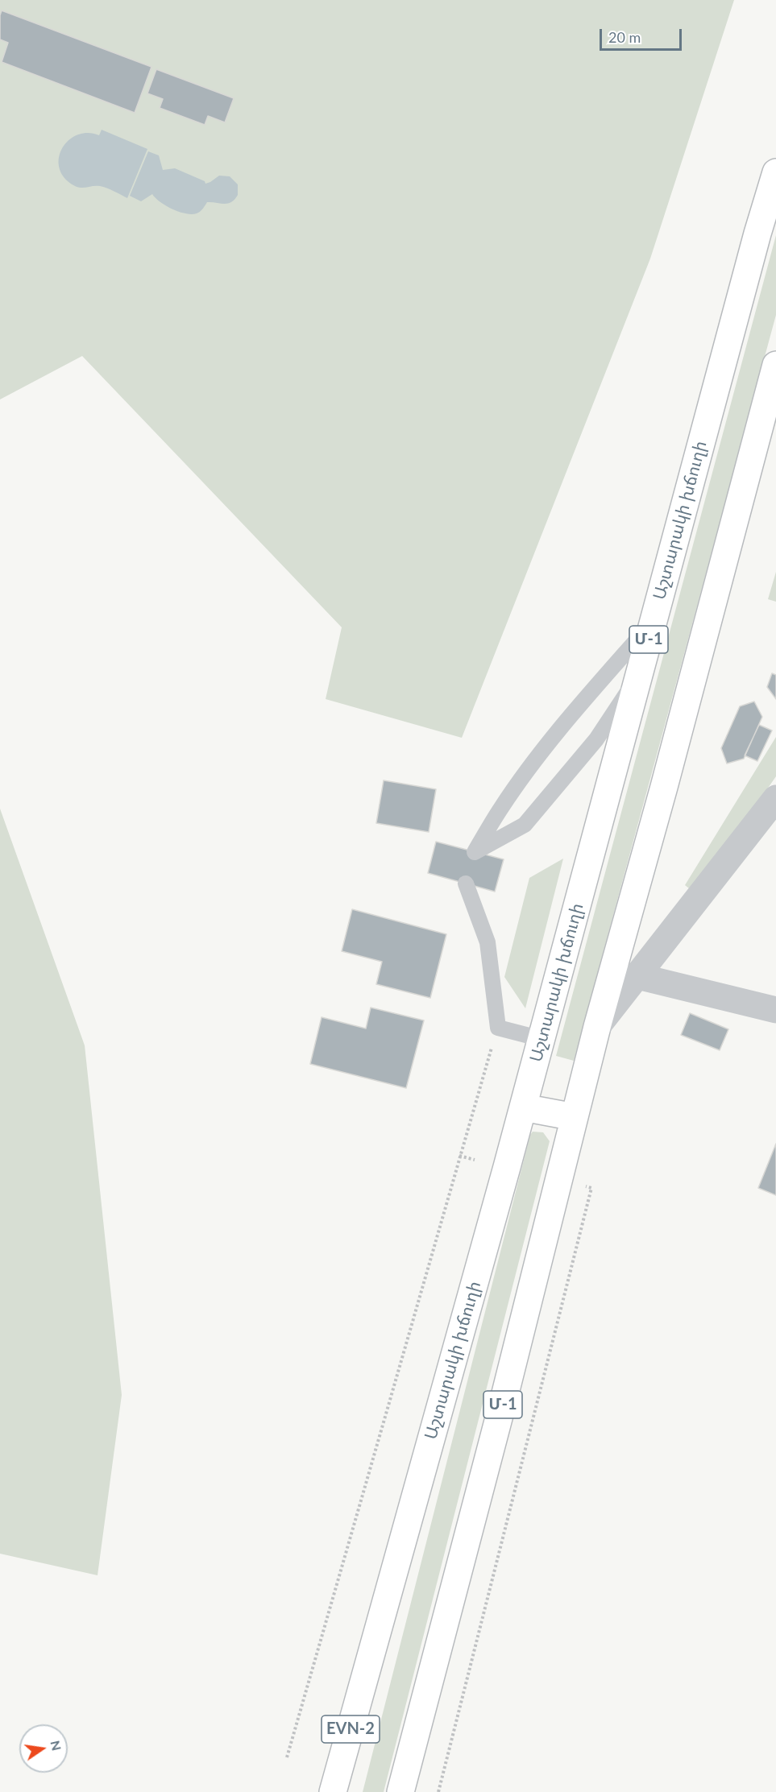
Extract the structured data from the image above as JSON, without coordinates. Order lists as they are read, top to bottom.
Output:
{
  "streets": {
    "highway": ["Աշտարակի խճուղի", "Մ-1", "EVN-2"]
  },
  "scale_bar": "20 m",
  "north": "right"
}
